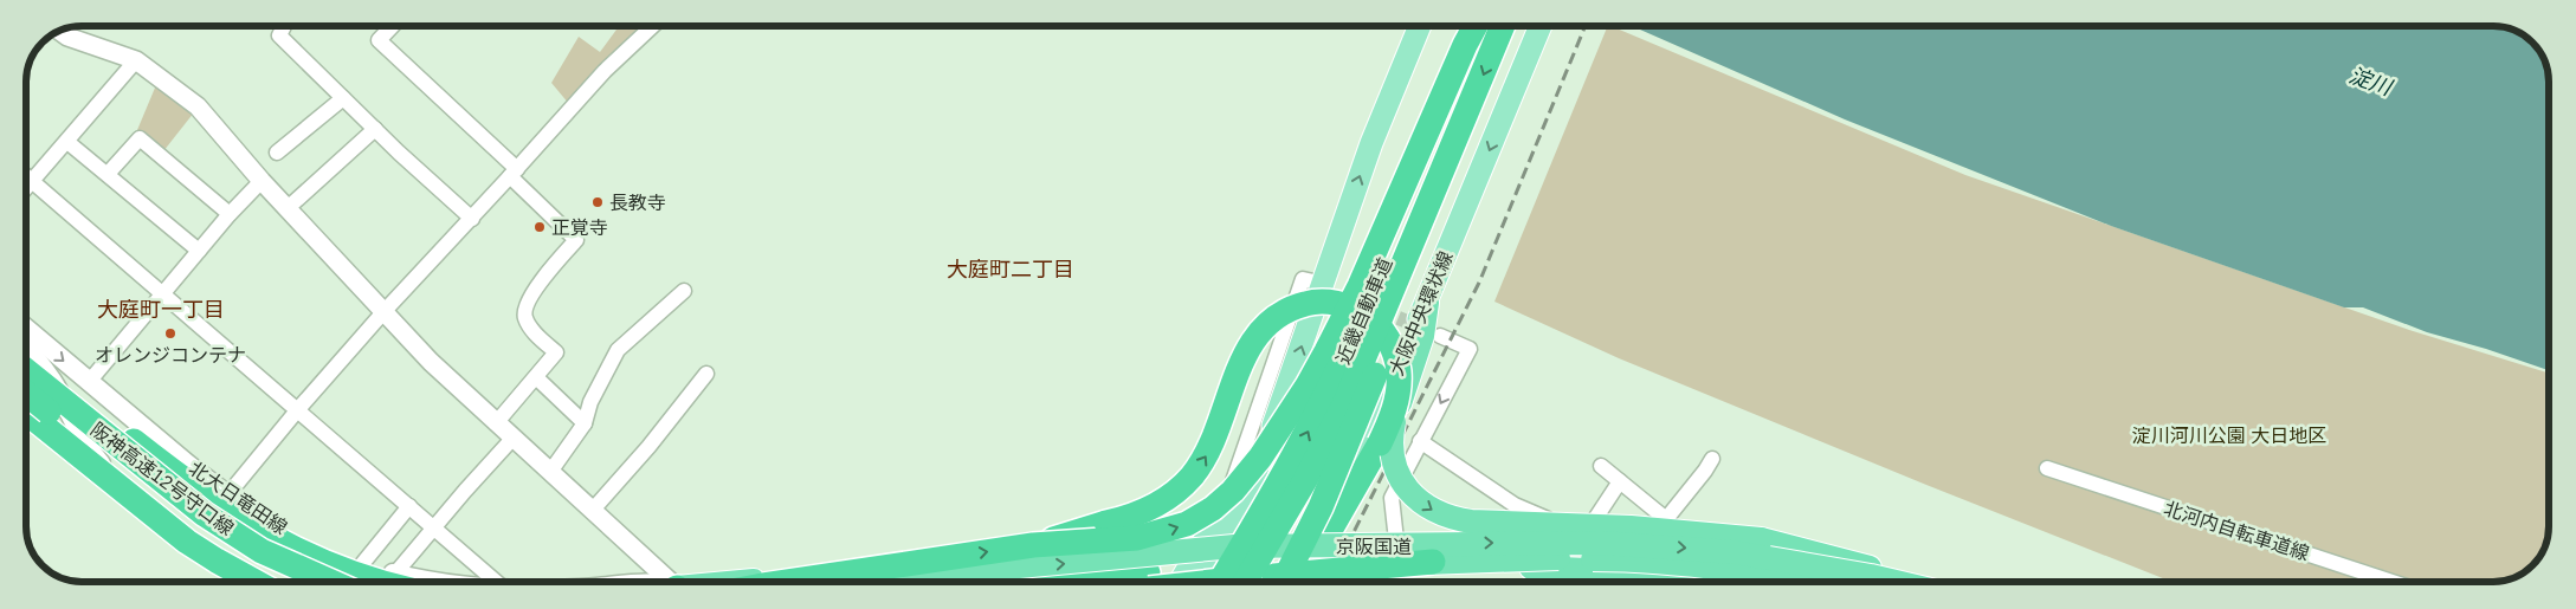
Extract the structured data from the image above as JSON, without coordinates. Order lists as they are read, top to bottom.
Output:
{
  "streets": {
    "highway": ["近畿自動車道", "阪神高速12号守口線", "京阪国道"],
    "main road": ["大阪中央環状線", "北大日竜田線"],
    "street": ["北河内自転車道線"]
  },
  "districts": ["大庭町二丁目", "大庭町一丁目"],
  "water": ["淀川"],
  "parks": ["淀川河川公園 大日地区"],
  "places": ["長教寺", "正覚寺", "オレンジコンテナ"]
}
